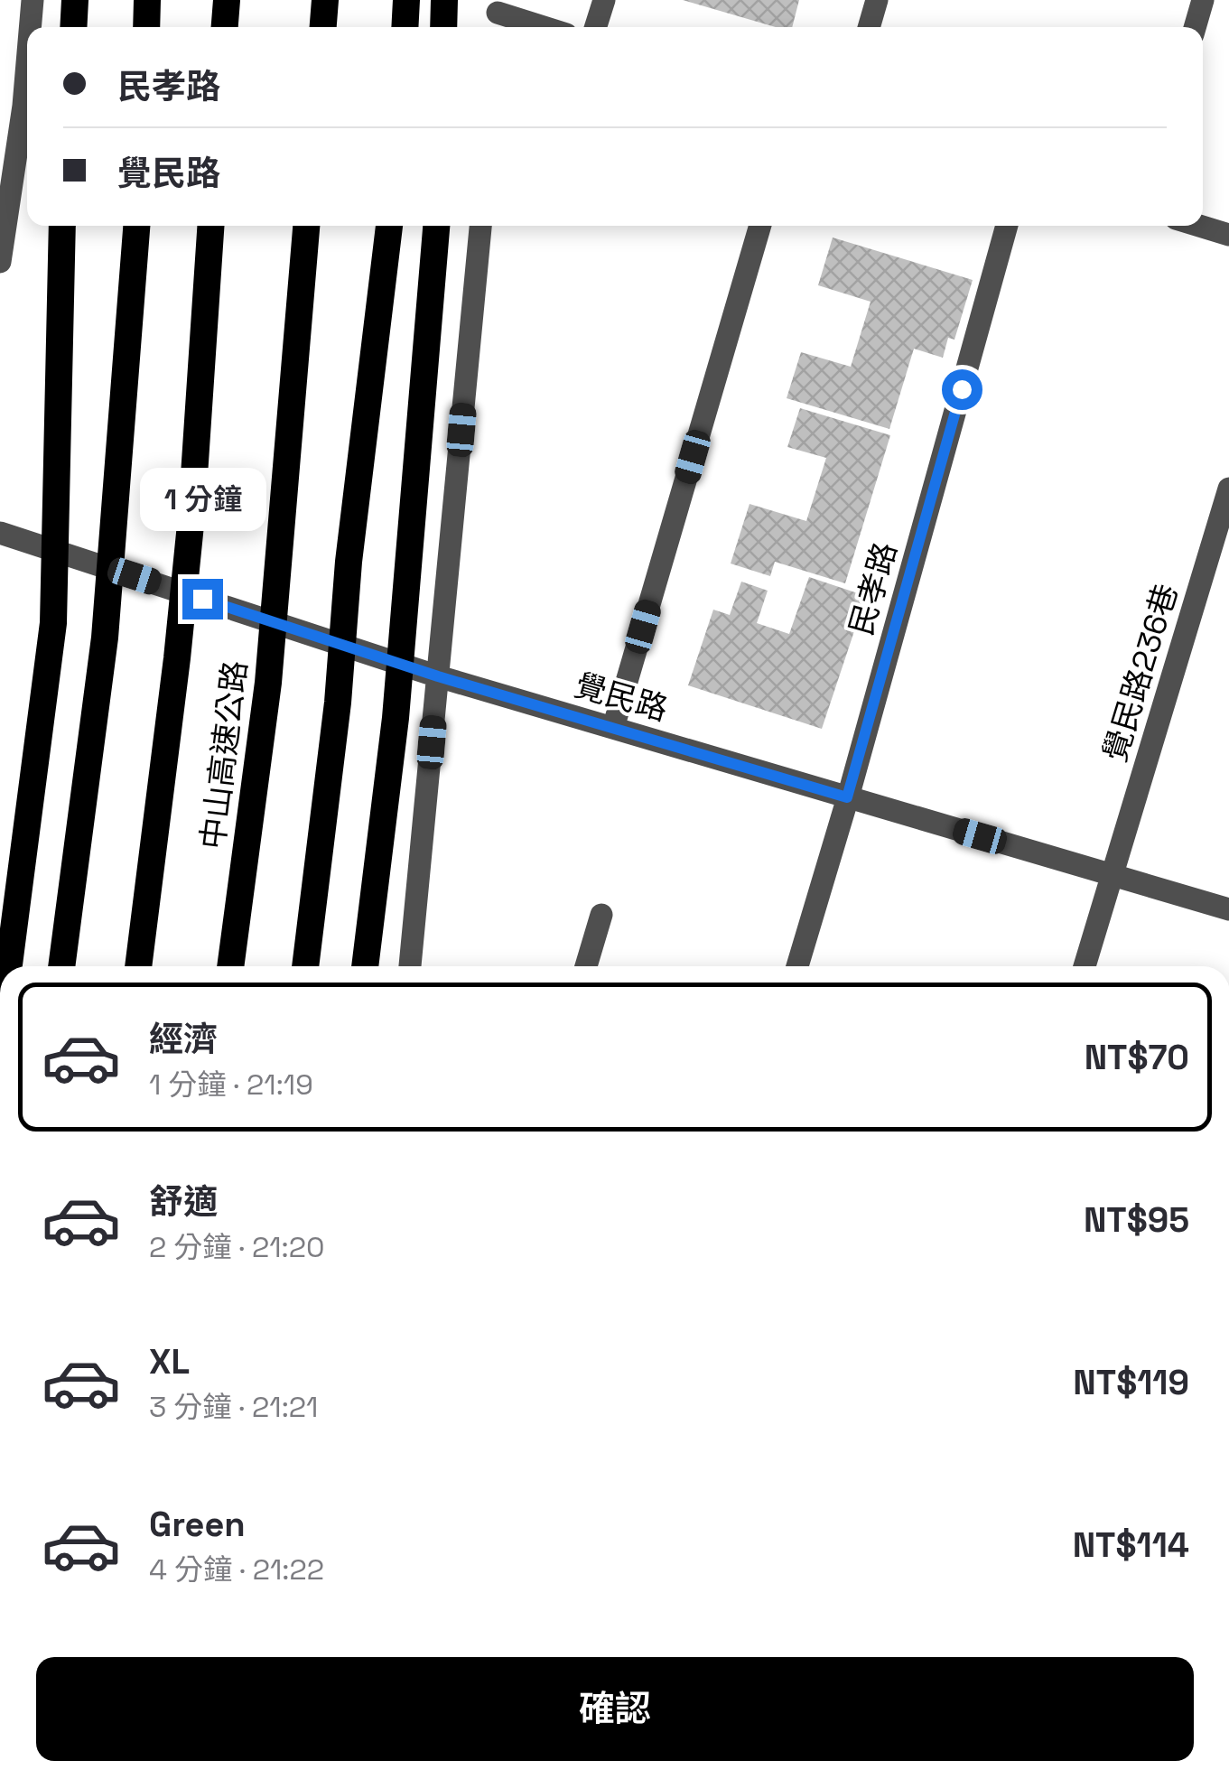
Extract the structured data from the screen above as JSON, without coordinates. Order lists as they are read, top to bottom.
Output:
{
  "streets": {
    "highway": ["中山高速公路"],
    "street": ["民孝路", "覺民路236巷", "覺民路"]
  },
  "crossings": [
    ["民孝路", "覺民路"],
    ["覺民路236巷", "覺民路"]
  ],
  "page": {
    "banner": ["民孝路", "覺民路"],
    "bubble": "1 分鐘",
    "list": [
      {
        "name": "經濟",
        "note": "1 分鐘 · 21:19",
        "value": "NT$70"
      },
      {
        "name": "舒適",
        "note": "2 分鐘 · 21:20",
        "value": "NT$95"
      },
      {
        "name": "XL",
        "note": "3 分鐘 · 21:21",
        "value": "NT$119"
      },
      {
        "name": "Green",
        "note": "4 分鐘 · 21:22",
        "value": "NT$114"
      }
    ],
    "buttons": "確認"
  }
}
